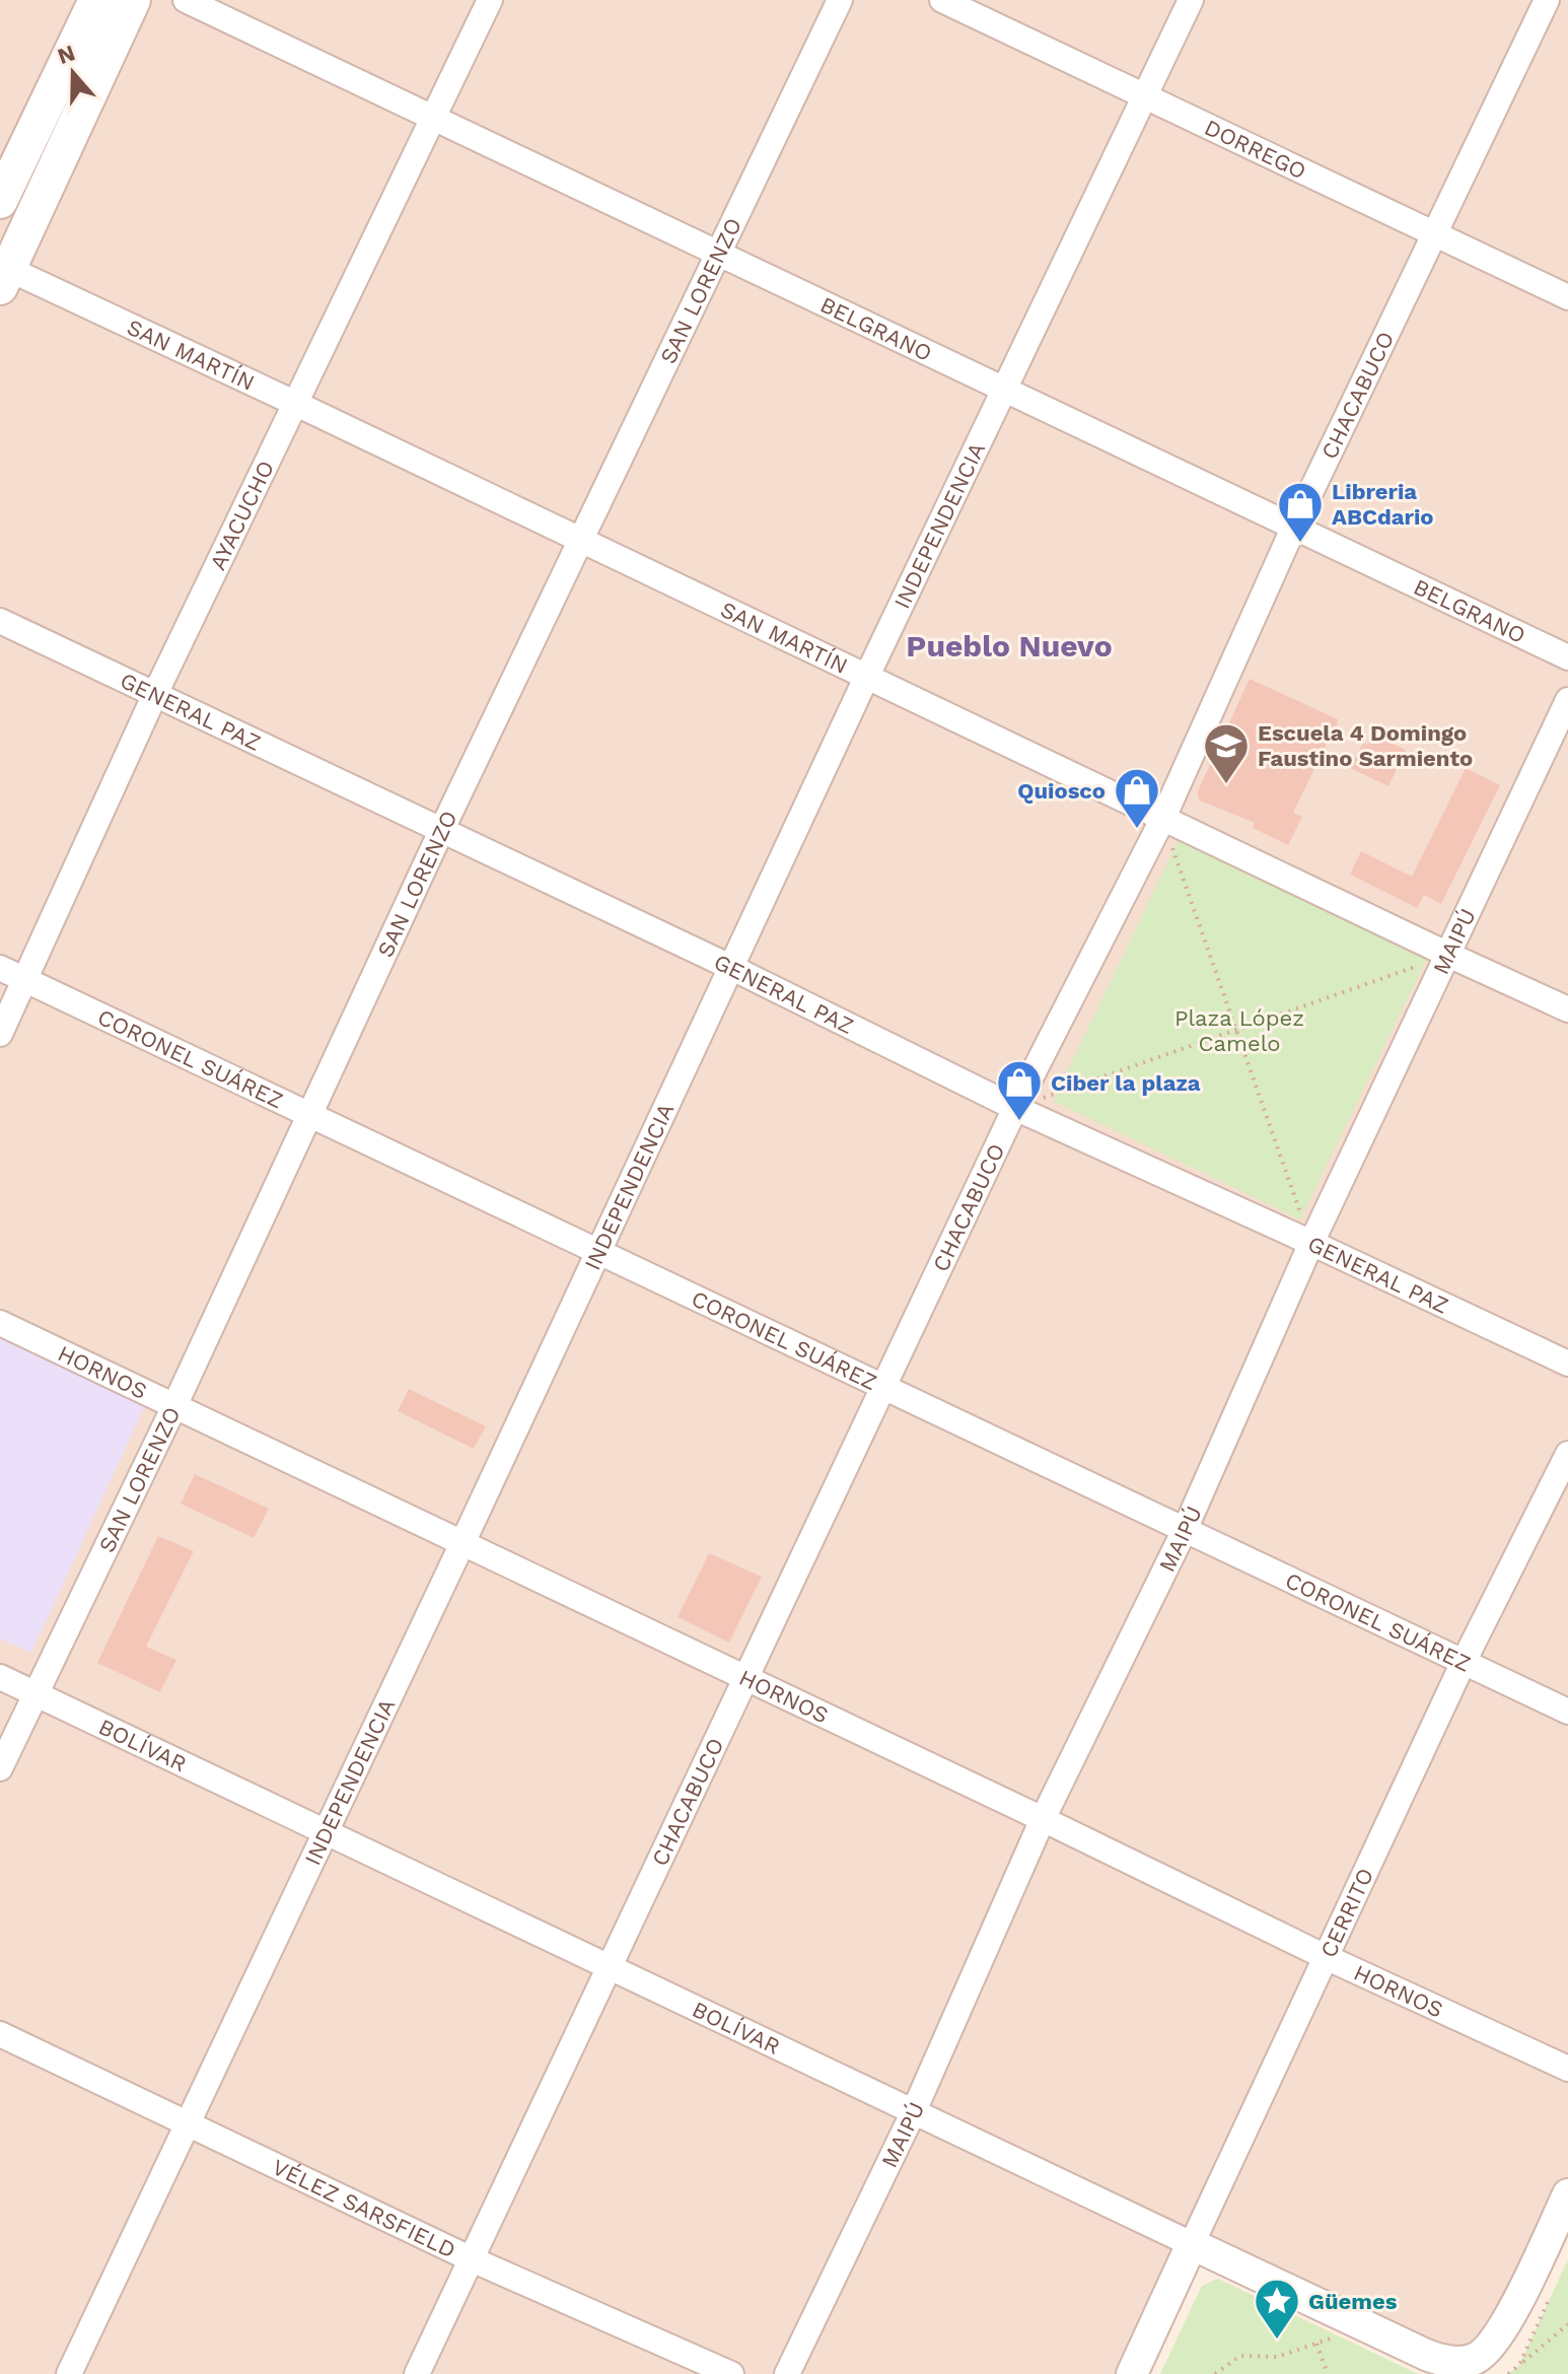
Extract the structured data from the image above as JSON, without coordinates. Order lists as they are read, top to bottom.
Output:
{
  "streets": {
    "street": [
      "DORREGO",
      "SAN LORENZO",
      "BELGRANO",
      "SAN MARTÍN",
      "CHACABUCO",
      "AYACUCHO",
      "INDEPENDENCIA",
      "GENERAL PAZ",
      "MAIPÚ",
      "CORONEL SUÁREZ",
      "HORNOS",
      "BOLÍVAR",
      "CERRITO",
      "VÉLEZ SARSFIELD"
    ]
  },
  "crossings": [
    ["DORREGO", "CHACABUCO"],
    ["DORREGO", "INDEPENDENCIA"],
    ["SAN LORENZO", "BELGRANO"],
    ["SAN LORENZO", "SAN MARTÍN"],
    ["SAN LORENZO", "GENERAL PAZ"],
    ["SAN LORENZO", "CORONEL SUÁREZ"],
    ["SAN LORENZO", "HORNOS"],
    ["SAN LORENZO", "BOLÍVAR"],
    ["BELGRANO", "CHACABUCO"],
    ["BELGRANO", "AYACUCHO"],
    ["BELGRANO", "INDEPENDENCIA"],
    ["SAN MARTÍN", "CHACABUCO"],
    ["SAN MARTÍN", "AYACUCHO"],
    ["SAN MARTÍN", "INDEPENDENCIA"],
    ["SAN MARTÍN", "MAIPÚ"],
    ["CHACABUCO", "GENERAL PAZ"],
    ["CHACABUCO", "CORONEL SUÁREZ"],
    ["CHACABUCO", "HORNOS"],
    ["CHACABUCO", "BOLÍVAR"],
    ["CHACABUCO", "VÉLEZ SARSFIELD"],
    ["AYACUCHO", "GENERAL PAZ"],
    ["AYACUCHO", "CORONEL SUÁREZ"],
    ["INDEPENDENCIA", "GENERAL PAZ"],
    ["INDEPENDENCIA", "CORONEL SUÁREZ"],
    ["INDEPENDENCIA", "HORNOS"],
    ["INDEPENDENCIA", "BOLÍVAR"],
    ["INDEPENDENCIA", "VÉLEZ SARSFIELD"],
    ["GENERAL PAZ", "MAIPÚ"],
    ["MAIPÚ", "CORONEL SUÁREZ"],
    ["MAIPÚ", "HORNOS"],
    ["MAIPÚ", "BOLÍVAR"],
    ["CORONEL SUÁREZ", "CERRITO"],
    ["HORNOS", "CERRITO"],
    ["BOLÍVAR", "CERRITO"]
  ],
  "districts": ["Pueblo Nuevo"],
  "parks": ["Plaza López Camelo"],
  "places": {
    "shop": ["Libreria ABCdario", "Quiosco", "Ciber la plaza"],
    "school or university": ["Escuela 4 Domingo Faustino Sarmiento"],
    "place": ["Güemes"]
  },
  "north": "top"
}
